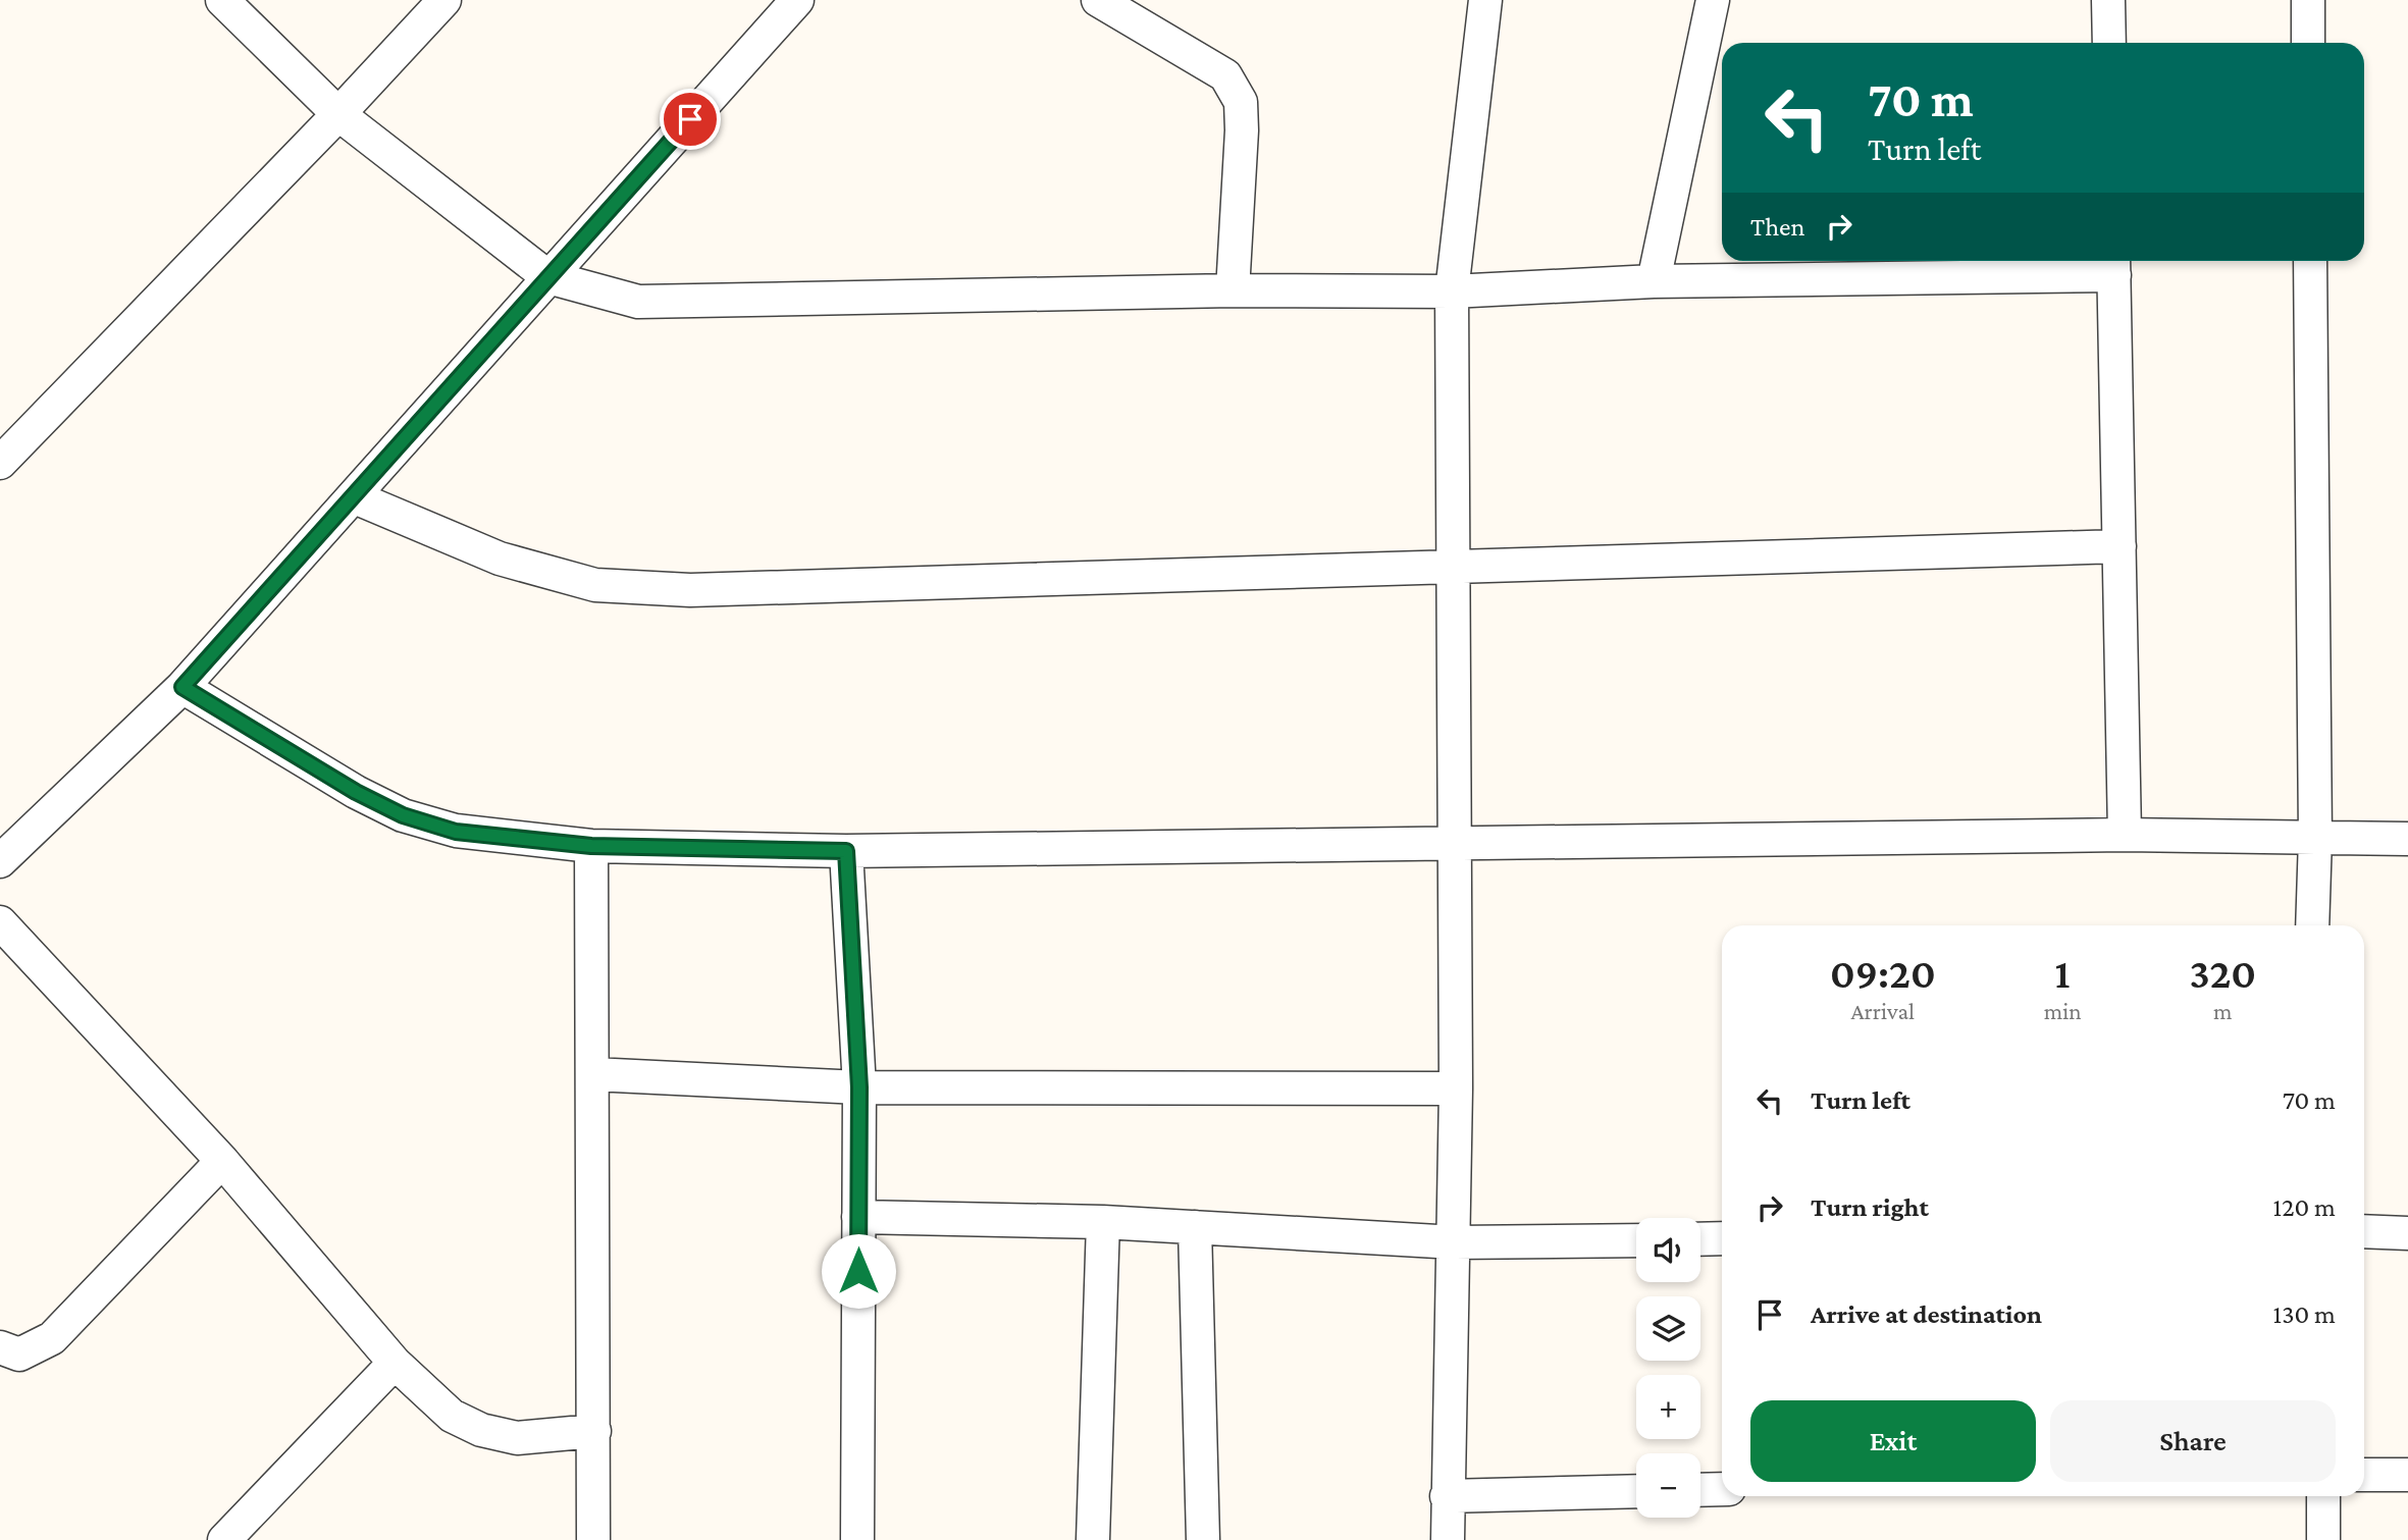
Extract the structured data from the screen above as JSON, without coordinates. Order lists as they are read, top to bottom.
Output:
{
  "page": {
    "turn": ["70 m", "Turn left"],
    "then": "Then",
    "eta": [
      "09:20",
      "Arrival",
      "1",
      "min",
      "320",
      "m"
    ],
    "list": [
      {
        "name": "Turn left",
        "value": "70 m"
      },
      {
        "name": "Turn right",
        "value": "120 m"
      },
      {
        "name": "Arrive at destination",
        "value": "130 m"
      }
    ],
    "map_buttons": ["+", "−"],
    "buttons": ["Exit", "Share"]
  }
}
